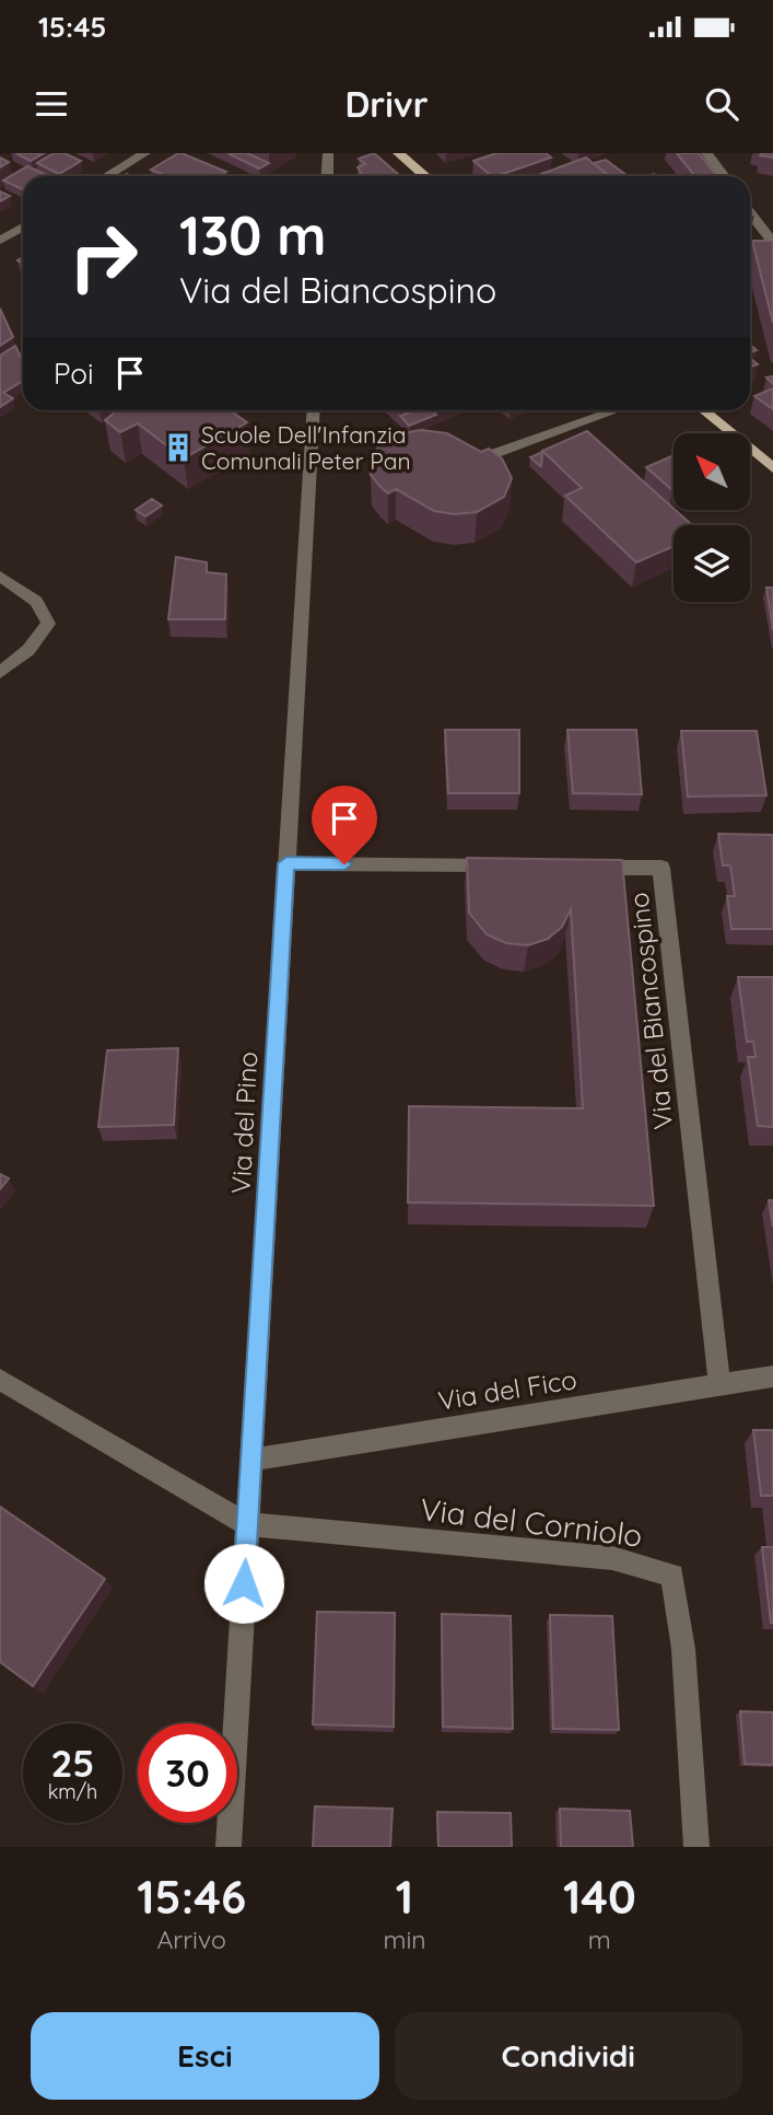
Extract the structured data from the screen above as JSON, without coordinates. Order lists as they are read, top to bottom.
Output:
{
  "streets": {
    "street": [
      "Via del Biancospino",
      "Via del Pino",
      "Via del Fico",
      "Via del Corniolo"
    ]
  },
  "crossings": [
    ["Via del Biancospino", "Via del Fico"],
    ["Via del Pino", "Via del Fico"],
    ["Via del Pino", "Via del Corniolo"]
  ],
  "places": {
    "building": ["Scuole Dell'Infanzia Comunali Peter Pan"]
  },
  "north": "top left",
  "page": {
    "status": "15:45",
    "header": "Drivr",
    "turn": ["130 m", "Via del Biancospino"],
    "then": "Poi",
    "speed": "25 km/h",
    "limit": "30",
    "eta": [
      "15:46",
      "Arrivo",
      "1",
      "min",
      "140",
      "m"
    ],
    "buttons": ["Esci", "Condividi"]
  }
}
